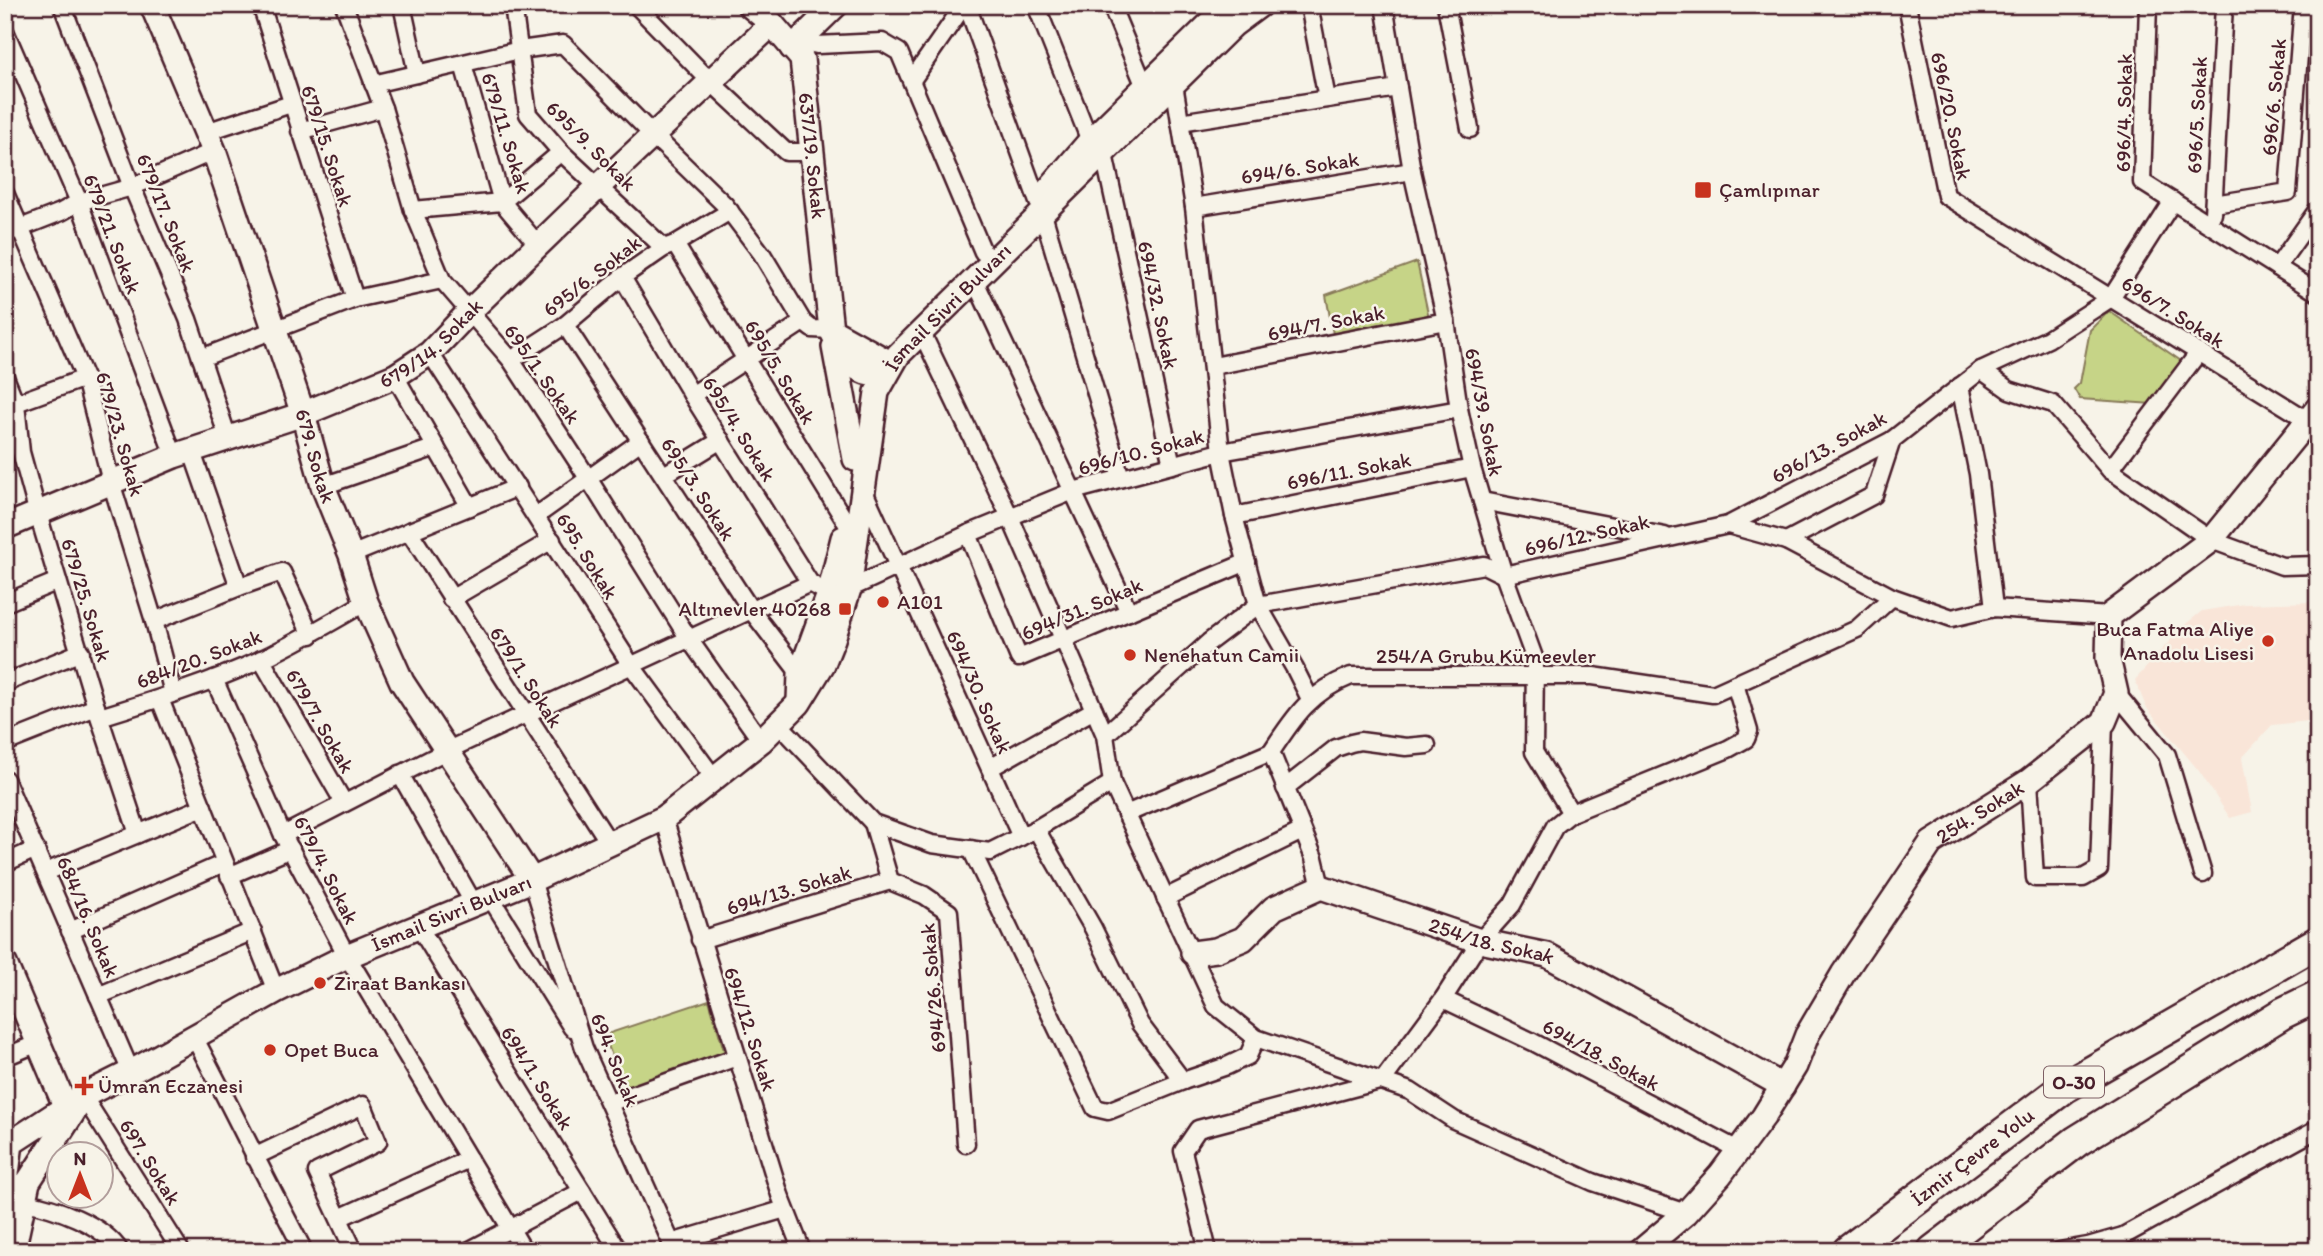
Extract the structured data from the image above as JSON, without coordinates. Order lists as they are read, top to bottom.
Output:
{
  "streets": {
    "highway": ["O-30", "İzmir Çevre Yolu"],
    "street": [
      "696/6. Sokak",
      "696/4. Sokak",
      "696/5. Sokak",
      "696/20. Sokak",
      "679/11. Sokak",
      "679/15. Sokak",
      "695/9. Sokak",
      "637/19. Sokak",
      "694/6. Sokak",
      "679/17. Sokak",
      "679/21. Sokak",
      "695/6. Sokak",
      "694/32. Sokak",
      "İsmail Sivri Bulvarı",
      "696/7. Sokak",
      "694/7. Sokak",
      "679/14. Sokak",
      "695/5. Sokak",
      "695/1. Sokak",
      "694/39. Sokak",
      "695/4. Sokak",
      "679/23. Sokak",
      "696/13. Sokak",
      "696/10. Sokak",
      "679. Sokak",
      "696/11. Sokak",
      "695/3. Sokak",
      "696/12. Sokak",
      "695. Sokak",
      "679/25. Sokak",
      "694/31. Sokak",
      "254/A Grubu Kümeevler",
      "684/20. Sokak",
      "679/1. Sokak",
      "694/30. Sokak",
      "679/7. Sokak",
      "254. Sokak",
      "679/4. Sokak",
      "694/13. Sokak",
      "684/16. Sokak",
      "254/18. Sokak",
      "694/26. Sokak",
      "694/12. Sokak",
      "694/18. Sokak",
      "694. Sokak",
      "694/1. Sokak",
      "697. Sokak"
    ]
  },
  "crossings": [
    ["696/6. Sokak", "696/5. Sokak"],
    ["696/4. Sokak", "696/5. Sokak"],
    ["696/20. Sokak", "696/7. Sokak"],
    ["679/11. Sokak", "679/14. Sokak"],
    ["695/9. Sokak", "695/6. Sokak"],
    ["695/9. Sokak", "679/14. Sokak"],
    ["695/9. Sokak", "695/5. Sokak"],
    ["637/19. Sokak", "İsmail Sivri Bulvarı"],
    ["637/19. Sokak", "679/14. Sokak"],
    ["694/6. Sokak", "694/39. Sokak"],
    ["679/17. Sokak", "679/14. Sokak"],
    ["679/21. Sokak", "679/14. Sokak"],
    ["695/6. Sokak", "695/5. Sokak"],
    ["695/6. Sokak", "695/1. Sokak"],
    ["695/6. Sokak", "695/4. Sokak"],
    ["695/6. Sokak", "695/3. Sokak"],
    ["694/32. Sokak", "İsmail Sivri Bulvarı"],
    ["694/32. Sokak", "696/10. Sokak"],
    ["İsmail Sivri Bulvarı", "695/5. Sokak"],
    ["İsmail Sivri Bulvarı", "695/1. Sokak"],
    ["İsmail Sivri Bulvarı", "695/4. Sokak"],
    ["İsmail Sivri Bulvarı", "679/23. Sokak"],
    ["İsmail Sivri Bulvarı", "696/10. Sokak"],
    ["İsmail Sivri Bulvarı", "679. Sokak"],
    ["İsmail Sivri Bulvarı", "695/3. Sokak"],
    ["İsmail Sivri Bulvarı", "695. Sokak"],
    ["İsmail Sivri Bulvarı", "679/1. Sokak"],
    ["İsmail Sivri Bulvarı", "694/30. Sokak"],
    ["İsmail Sivri Bulvarı", "679/4. Sokak"],
    ["İsmail Sivri Bulvarı", "684/16. Sokak"],
    ["İsmail Sivri Bulvarı", "694/12. Sokak"],
    ["İsmail Sivri Bulvarı", "694. Sokak"],
    ["İsmail Sivri Bulvarı", "694/1. Sokak"],
    ["İsmail Sivri Bulvarı", "697. Sokak"],
    ["696/7. Sokak", "696/13. Sokak"],
    ["694/7. Sokak", "694/39. Sokak"],
    ["679/14. Sokak", "695/1. Sokak"],
    ["679/14. Sokak", "679/23. Sokak"],
    ["679/14. Sokak", "679. Sokak"],
    ["679/14. Sokak", "695. Sokak"],
    ["679/14. Sokak", "679/25. Sokak"],
    ["695/1. Sokak", "696/10. Sokak"],
    ["694/39. Sokak", "696/10. Sokak"],
    ["694/39. Sokak", "696/11. Sokak"],
    ["694/39. Sokak", "696/12. Sokak"],
    ["694/39. Sokak", "254/A Grubu Kümeevler"],
    ["695/4. Sokak", "696/10. Sokak"],
    ["679/23. Sokak", "696/10. Sokak"],
    ["679/23. Sokak", "684/20. Sokak"],
    ["696/13. Sokak", "696/12. Sokak"],
    ["696/10. Sokak", "679. Sokak"],
    ["696/10. Sokak", "695/3. Sokak"],
    ["696/10. Sokak", "695. Sokak"],
    ["696/10. Sokak", "694/31. Sokak"],
    ["696/10. Sokak", "679/1. Sokak"],
    ["696/10. Sokak", "694/30. Sokak"],
    ["696/10. Sokak", "679/7. Sokak"],
    ["696/10. Sokak", "679/4. Sokak"],
    ["696/10. Sokak", "684/16. Sokak"],
    ["679. Sokak", "684/20. Sokak"],
    ["679. Sokak", "694. Sokak"],
    ["696/12. Sokak", "254/A Grubu Kümeevler"],
    ["679/25. Sokak", "684/20. Sokak"],
    ["684/20. Sokak", "679/7. Sokak"],
    ["684/20. Sokak", "679/4. Sokak"],
    ["254. Sokak", "254/18. Sokak"],
    ["254. Sokak", "694/18. Sokak"],
    ["694/13. Sokak", "694/26. Sokak"],
    ["694/13. Sokak", "694/12. Sokak"]
  ],
  "places": {
    "transit": ["Çamlıpınar", "Altınevler 40268"],
    "other": [
      "A101",
      "Buca Fatma Aliye Anadolu Lisesi",
      "Nenehatun Camii",
      "Ziraat Bankası",
      "Opet Buca"
    ],
    "health": ["Ümran Eczanesi"]
  },
  "north": "top"
}
